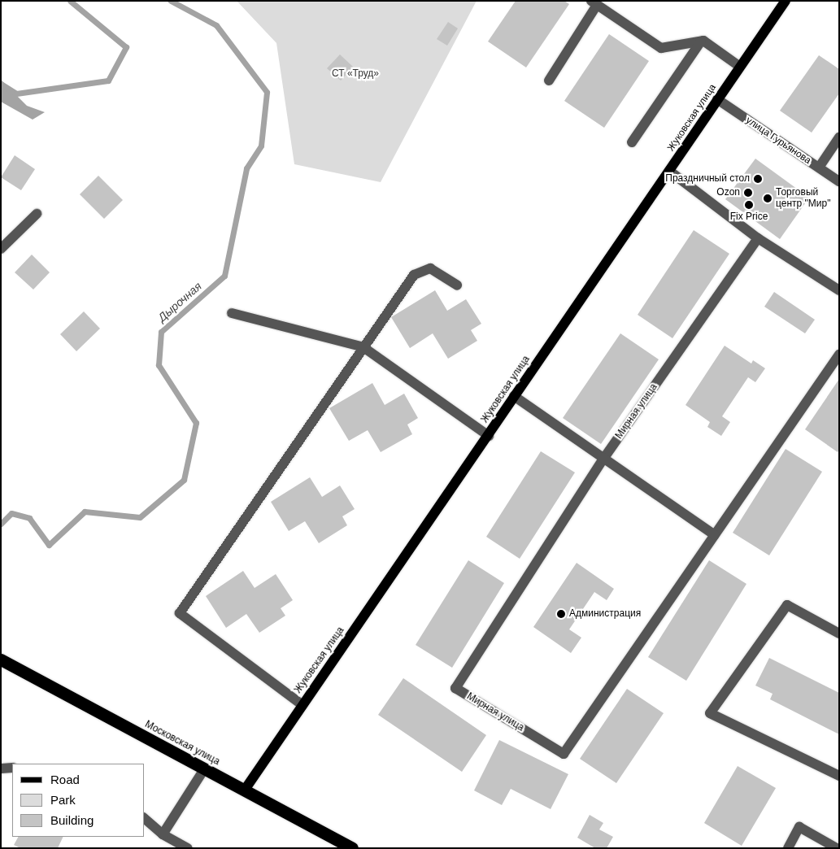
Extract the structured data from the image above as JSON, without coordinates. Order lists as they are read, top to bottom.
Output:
{
  "streets": {
    "highway": ["Московская улица"],
    "main road": ["Жуковская улица"],
    "street": ["улица Гурьянова", "Мирная улица"]
  },
  "crossings": [
    ["Жуковская улица", "улица Гурьянова"],
    ["Жуковская улица", "Московская улица"]
  ],
  "water": ["Дырочная"],
  "parks": ["СТ «Труд»"],
  "places": [
    "Праздничный стол",
    "Ozon",
    "Торговый центр \"Мир\"",
    "Fix Price",
    "Администрация"
  ],
  "legend": ["Road", "Park", "Building"]
}
